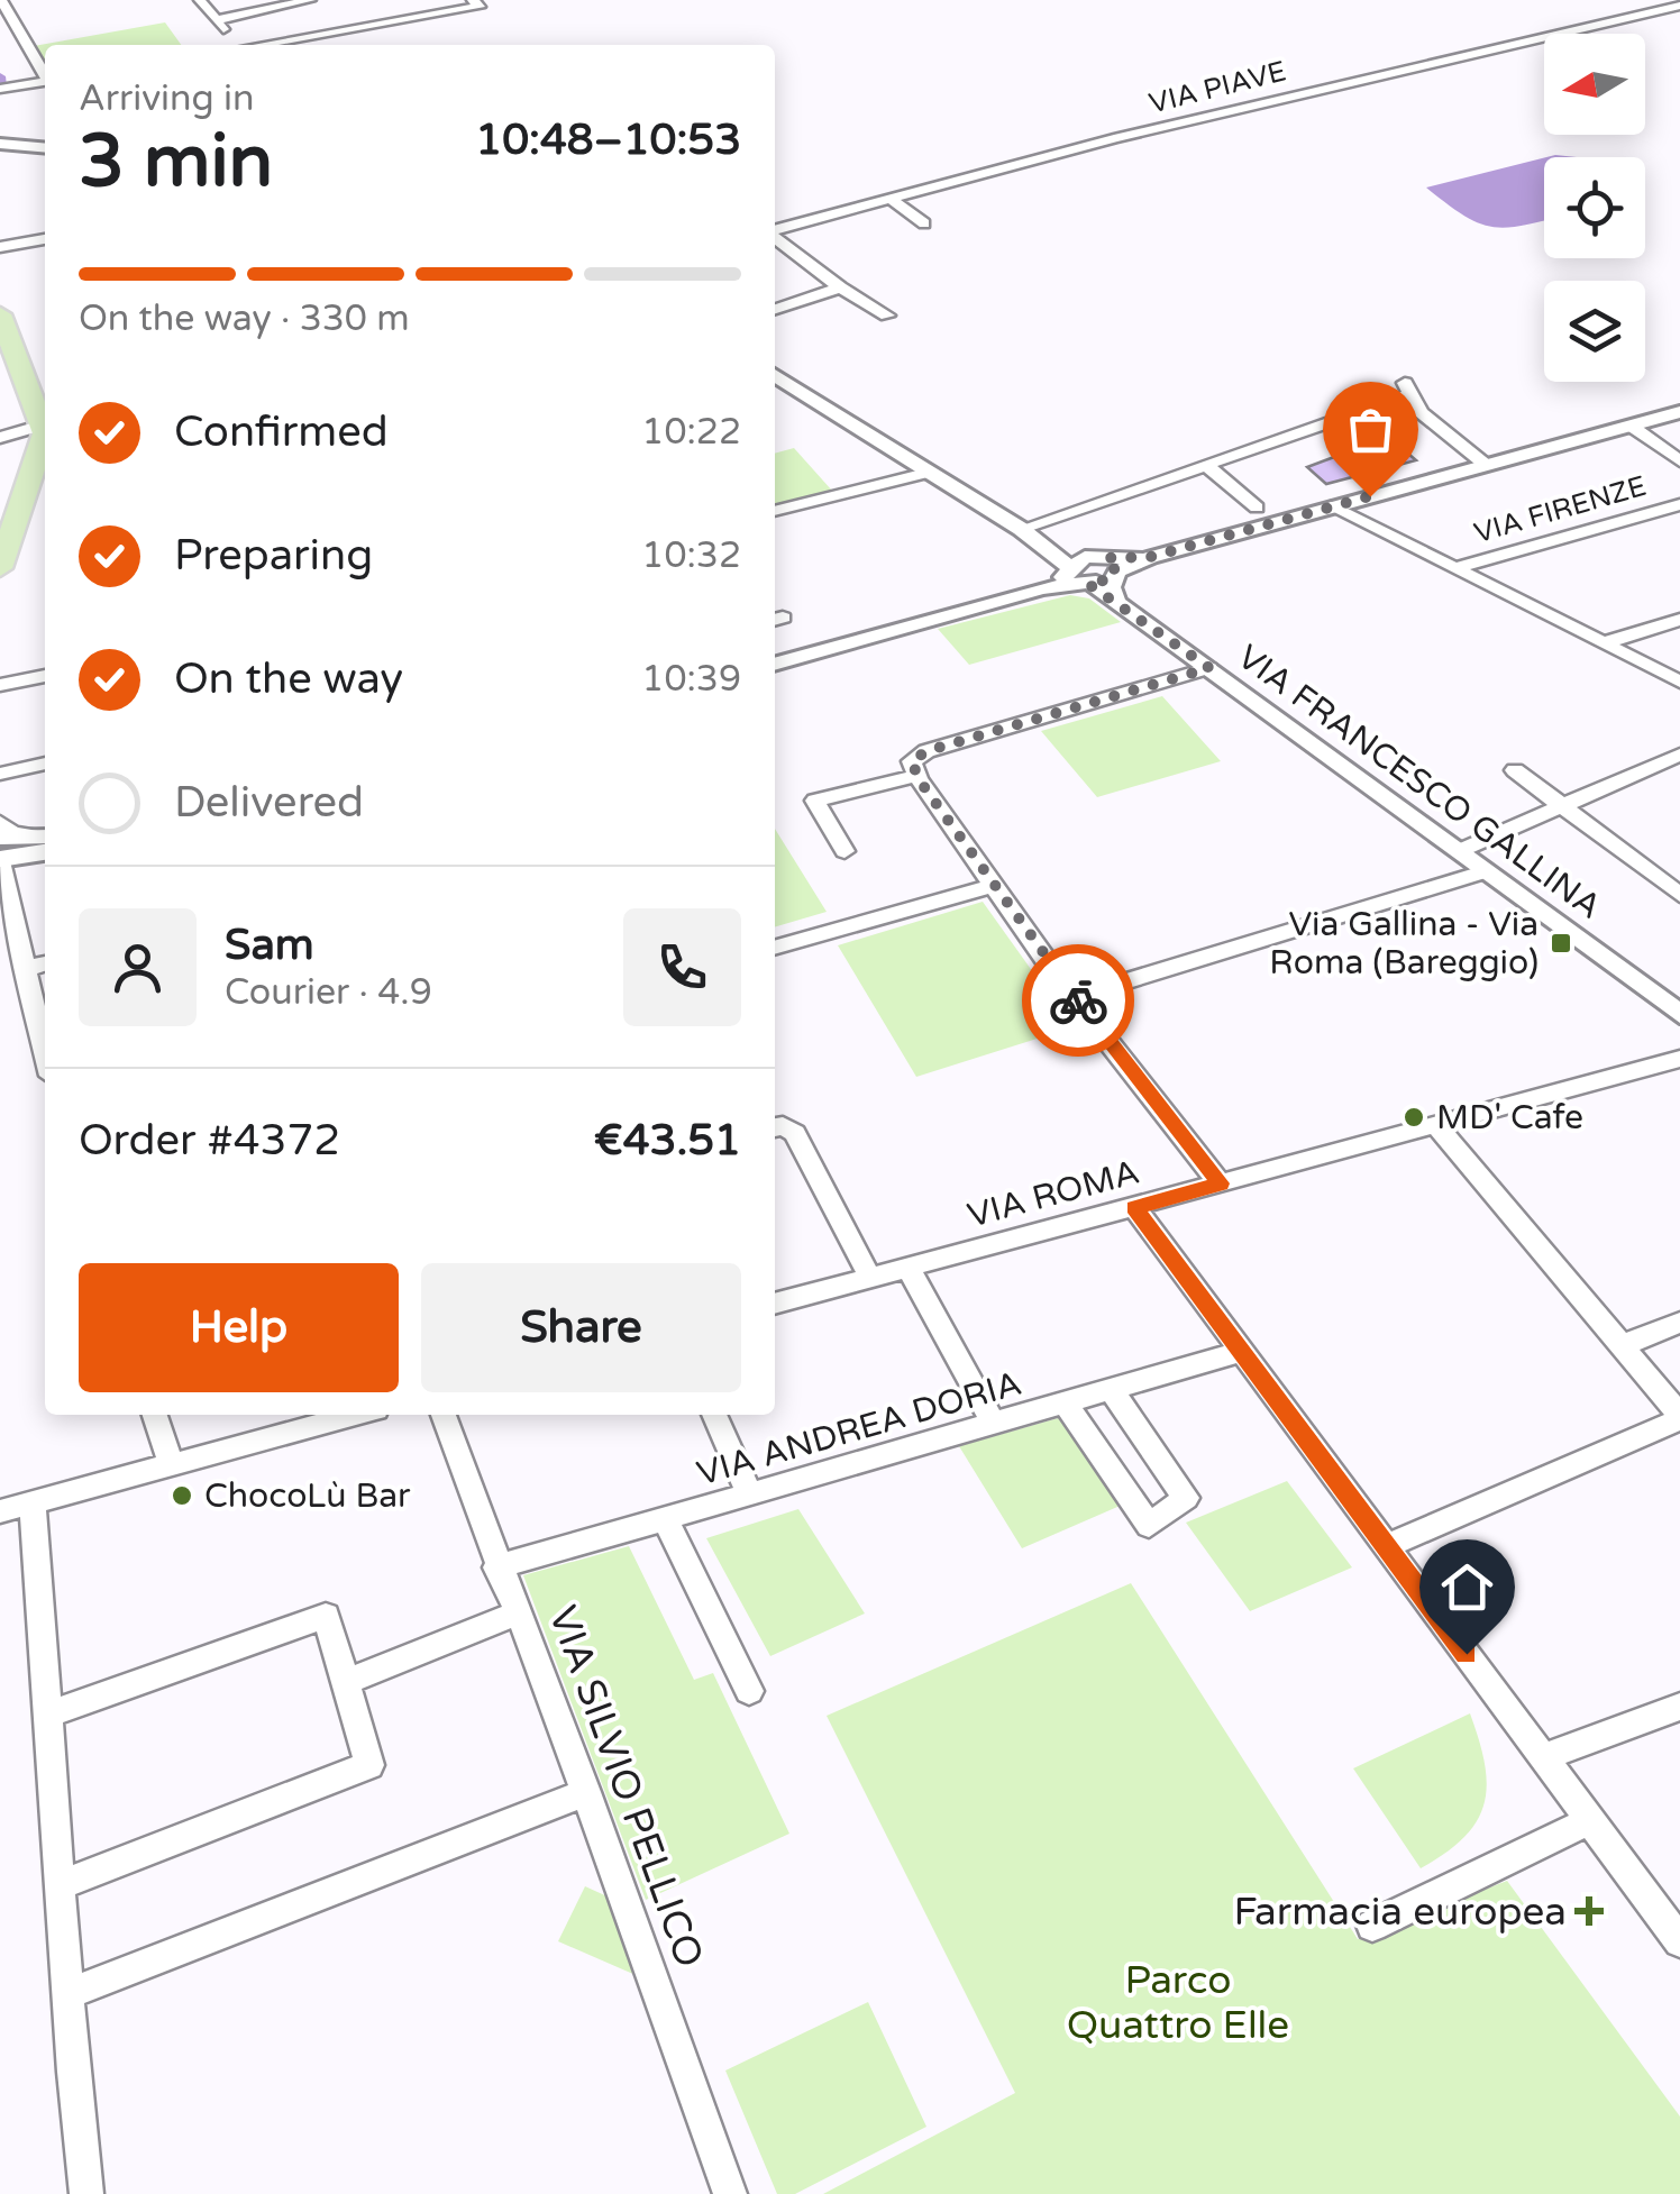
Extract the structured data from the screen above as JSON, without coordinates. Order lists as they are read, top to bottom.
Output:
{
  "streets": {
    "street": [
      "VIA PIAVE",
      "VIA FIRENZE",
      "VIA FRANCESCO GALLINA",
      "VIA ROMA",
      "VIA ANDREA DORIA",
      "VIA SILVIO PELLICO"
    ]
  },
  "crossings": [
    ["VIA ANDREA DORIA", "VIA SILVIO PELLICO"]
  ],
  "parks": ["Parco Quattro Elle"],
  "places": {
    "transit": ["Via Gallina - Via Roma (Bareggio)"],
    "other": ["MD' Cafe", "ChocoLù Bar"],
    "health": ["Farmacia europea"]
  },
  "north": "left",
  "page": {
    "heading": ["3 min", "Arriving in", "10:48–10:53"],
    "panel": [
      "Sam",
      "Courier · 4.9",
      "Order #4372",
      "€43.51"
    ],
    "bar": "On the way · 330 m",
    "list": [
      ["Confirmed", "10:22"],
      ["Preparing", "10:32"],
      ["On the way", "10:39"],
      "Delivered"
    ],
    "buttons": ["Help", "Share"]
  }
}
